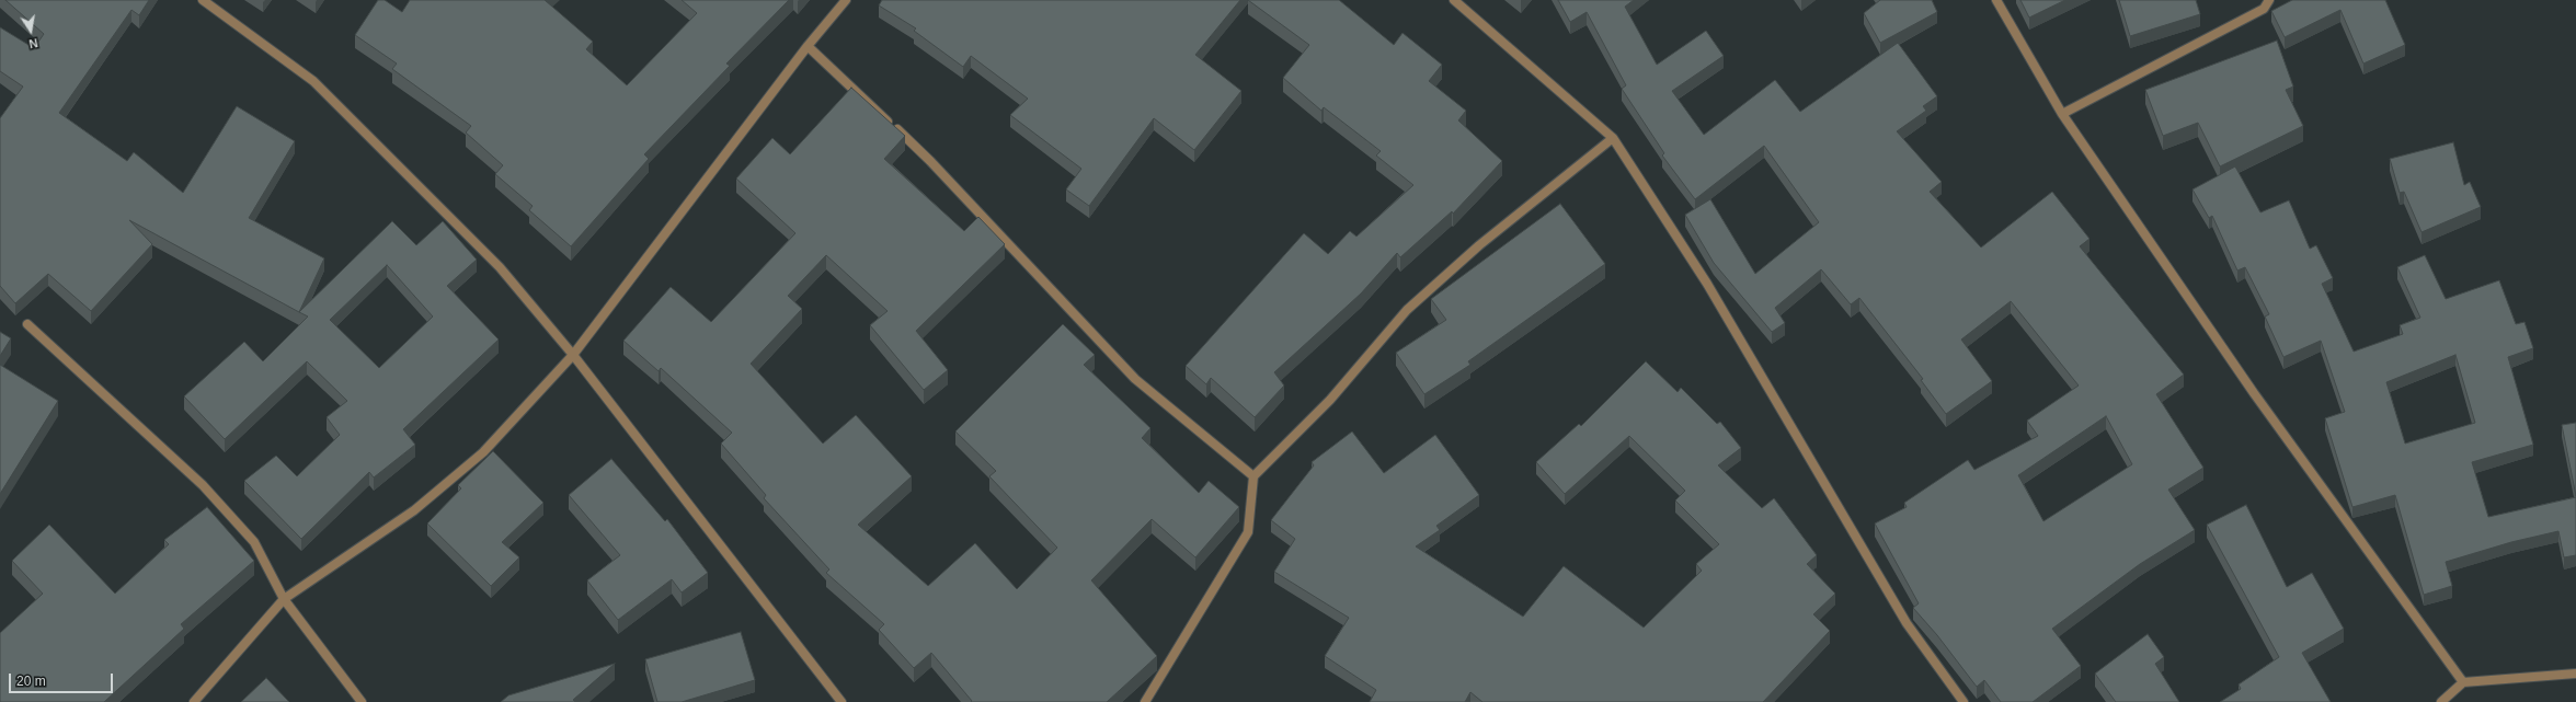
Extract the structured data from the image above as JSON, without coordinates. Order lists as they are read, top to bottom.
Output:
{
  "scale_bar": "20 m",
  "north": "bottom"
}
